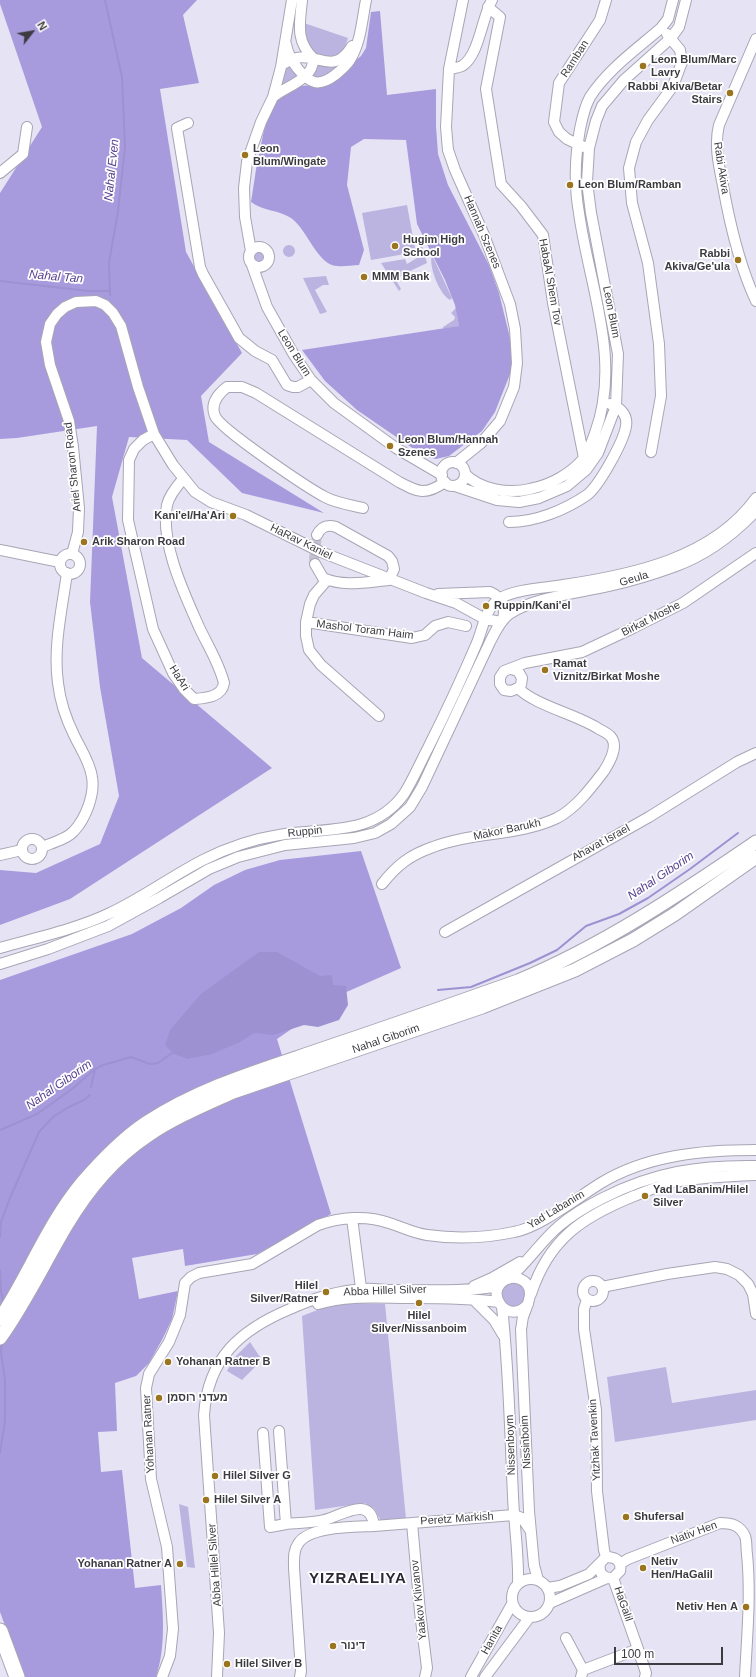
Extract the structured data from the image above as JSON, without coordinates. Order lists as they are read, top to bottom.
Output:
{
  "streets": {
    "main road": ["Nahal Giborim"],
    "street": [
      "Ramban",
      "Rabi Akiva",
      "Hannah Szenes",
      "HabaAl Shem Tov",
      "Leon Blum",
      "Ariel Sharon Road",
      "HaRav Kaniel",
      "Geula",
      "Birkat Moshe",
      "Mashol Toram Haim",
      "HaAri",
      "Makor Barukh",
      "Ruppin",
      "Ahavat Israel",
      "Yad Labanim",
      "Abba Hillel Silver",
      "Yohanan Ratner",
      "Yitzhak Tavenkin",
      "Nissinboim",
      "Nissenboym",
      "Peretz Markish",
      "Nativ Hen",
      "Yaakov Klivanov",
      "HaGalil",
      "Hanita"
    ]
  },
  "crossings": [
    ["Ramban", "Leon Blum"],
    ["Hannah Szenes", "HabaAl Shem Tov"],
    ["Hannah Szenes", "Leon Blum"],
    ["HabaAl Shem Tov", "Leon Blum"],
    ["Ariel Sharon Road", "HaAri"],
    ["HaRav Kaniel", "Geula"],
    ["HaRav Kaniel", "HaAri"],
    ["HaRav Kaniel", "Ruppin"],
    ["Geula", "Ruppin"],
    ["Birkat Moshe", "Makor Barukh"],
    ["Yad Labanim", "Abba Hillel Silver"],
    ["Yad Labanim", "Yohanan Ratner"],
    ["Yad Labanim", "Nissinboim"],
    ["Yad Labanim", "Nissenboym"],
    ["Abba Hillel Silver", "Nissinboim"],
    ["Abba Hillel Silver", "Nissenboym"],
    ["Yitzhak Tavenkin", "Nativ Hen"],
    ["Yitzhak Tavenkin", "HaGalil"],
    ["Nissinboim", "Nissenboym"],
    ["Nissinboim", "Hanita"],
    ["Nissenboym", "Peretz Markish"],
    ["Nissenboym", "Hanita"],
    ["Peretz Markish", "Yaakov Klivanov"],
    ["Nativ Hen", "HaGalil"]
  ],
  "districts": ["YIZRAELIYA"],
  "water": ["Nahal Even", "Nahal Tan", "Nahal Giborim"],
  "places": [
    "Leon Blum/Marc Lavry",
    "Rabbi Akiva/Betar Stairs",
    "Leon Blum/Wingate",
    "Leon Blum/Ramban",
    "Hugim High School",
    "Rabbi Akiva/Ge'ula",
    "MMM Bank",
    "Leon Blum/Hannah Szenes",
    "Kani'el/Ha'Ari",
    "Arik Sharon Road",
    "Ruppin/Kani'el",
    "Ramat Viznitz/Birkat Moshe",
    "Yad LaBanim/Hilel Silver",
    "Hilel Silver/Ratner",
    "Hilel Silver/Nissanboim",
    "Yohanan Ratner B",
    "מעדני רוסמן",
    "Hilel Silver G",
    "Hilel Silver A",
    "Shufersal",
    "Yohanan Ratner A",
    "Netiv Hen/HaGalil",
    "Netiv Hen A",
    "דינור",
    "Hilel Silver B"
  ],
  "scale_bar": "100 m",
  "north": "top right"
}
